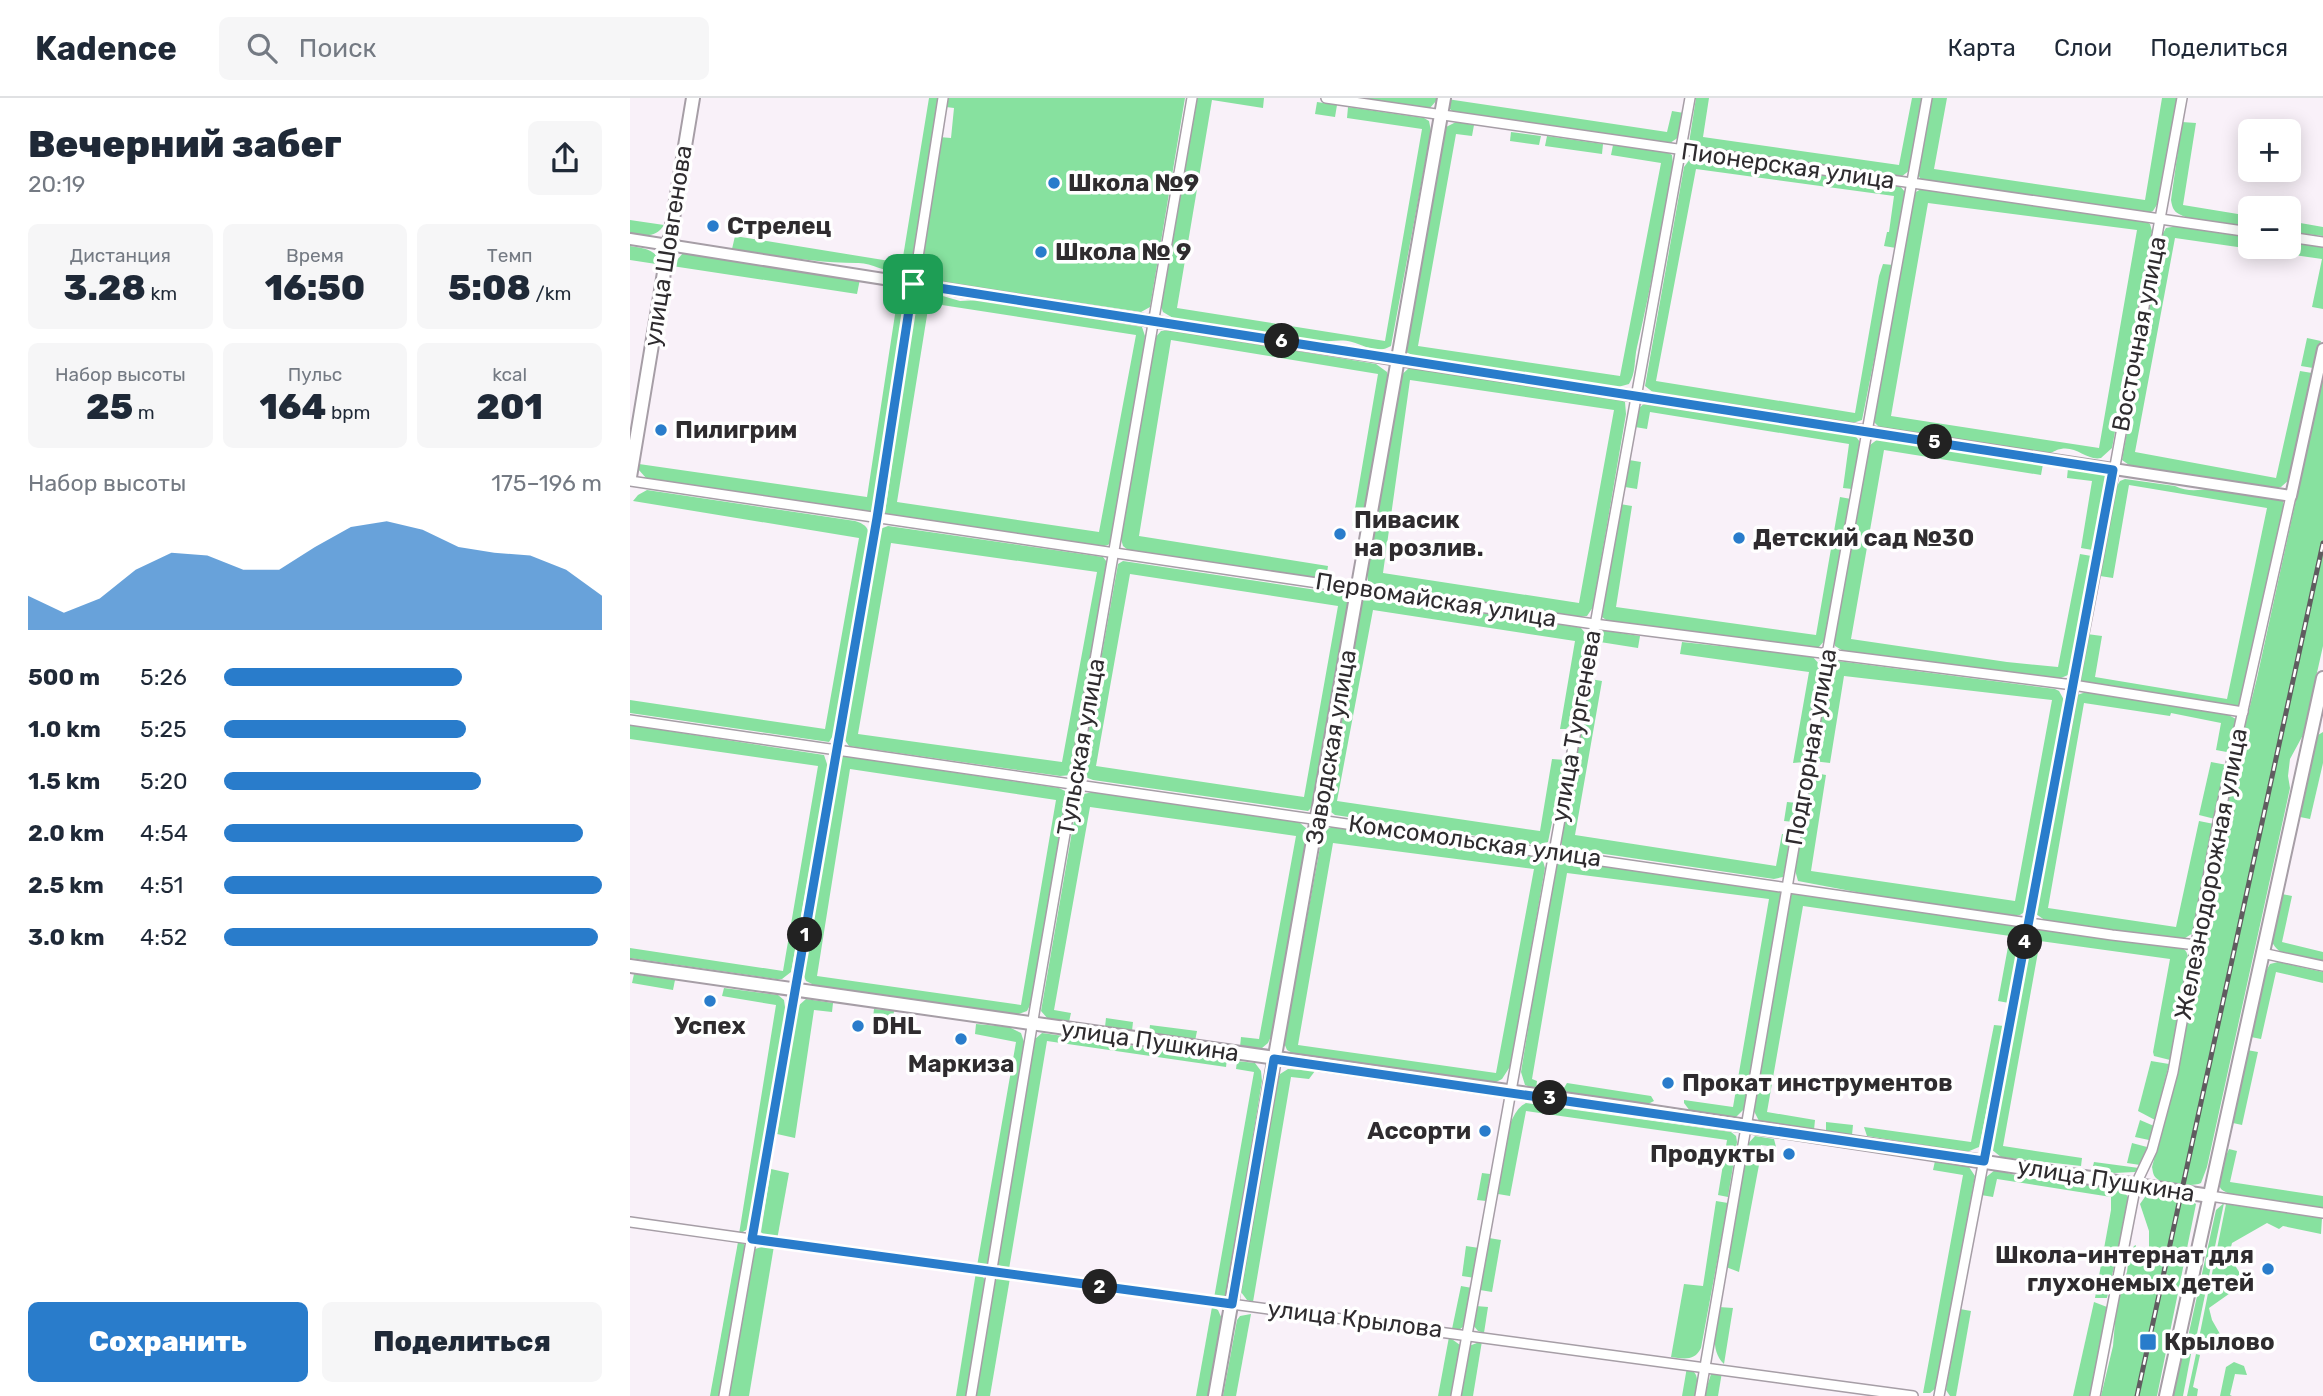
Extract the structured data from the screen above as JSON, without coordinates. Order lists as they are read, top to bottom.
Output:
{
  "streets": {
    "main road": ["улица Шовгенова", "Заводская улица", "улица Пушкина"],
    "street": [
      "Пионерская улица",
      "Восточная улица",
      "Первомайская улица",
      "улица Тургенева",
      "Тульская улица",
      "Подгорная улица",
      "Комсомольская улица",
      "Железнодорожная улица",
      "улица Крылова"
    ]
  },
  "crossings": [
    ["Пионерская улица", "Восточная улица"],
    ["Пионерская улица", "улица Тургенева"],
    ["Пионерская улица", "Заводская улица"],
    ["Пионерская улица", "Подгорная улица"],
    ["улица Шовгенова", "Первомайская улица"],
    ["Восточная улица", "Первомайская улица"],
    ["Восточная улица", "Комсомольская улица"],
    ["Восточная улица", "улица Пушкина"],
    ["Первомайская улица", "улица Тургенева"],
    ["Первомайская улица", "Тульская улица"],
    ["Первомайская улица", "Заводская улица"],
    ["Первомайская улица", "Подгорная улица"],
    ["Первомайская улица", "Железнодорожная улица"],
    ["улица Тургенева", "Комсомольская улица"],
    ["улица Тургенева", "улица Пушкина"],
    ["улица Тургенева", "улица Крылова"],
    ["Тульская улица", "Комсомольская улица"],
    ["Тульская улица", "улица Пушкина"],
    ["Тульская улица", "улица Крылова"],
    ["Заводская улица", "Комсомольская улица"],
    ["Заводская улица", "улица Пушкина"],
    ["Заводская улица", "улица Крылова"],
    ["Подгорная улица", "Комсомольская улица"],
    ["Подгорная улица", "улица Пушкина"],
    ["Подгорная улица", "улица Крылова"],
    ["Комсомольская улица", "Железнодорожная улица"],
    ["Железнодорожная улица", "улица Пушкина"]
  ],
  "places": {
    "other": [
      "Школа №9",
      "Стрелец",
      "Школа № 9",
      "Пилигрим",
      "Пивасик на розлив.",
      "Детский сад №30",
      "Успех",
      "DHL",
      "Маркиза",
      "Прокат инструментов",
      "Ассорти",
      "Продукты",
      "Школа-интернат для глухонемых детей"
    ],
    "transit": ["Крылово"]
  },
  "page": {
    "header": "Kadence",
    "search": "Поиск",
    "nav": ["Карта", "Слои", "Поделиться"],
    "heading": ["Вечерний забег", "20:19"],
    "map_buttons": ["+", "−"],
    "stats": [
      ["Дистанция", "3.28 km"],
      ["Время", "16:50"],
      ["Темп", "5:08 /km"],
      ["Набор высоты", "25 m"],
      ["Пульс", "164 bpm"],
      ["kcal", "201"]
    ],
    "pins": [
      "6",
      "5",
      "1",
      "4",
      "3",
      "2"
    ],
    "chart": ["Набор высоты", "175–196 m"],
    "list": [
      {
        "name": "500 m",
        "note": "5:26"
      },
      {
        "name": "1.0 km",
        "note": "5:25"
      },
      {
        "name": "1.5 km",
        "note": "5:20"
      },
      {
        "name": "2.0 km",
        "note": "4:54"
      },
      {
        "name": "2.5 km",
        "note": "4:51"
      },
      {
        "name": "3.0 km",
        "note": "4:52"
      }
    ],
    "buttons": ["Сохранить", "Поделиться"]
  }
}
